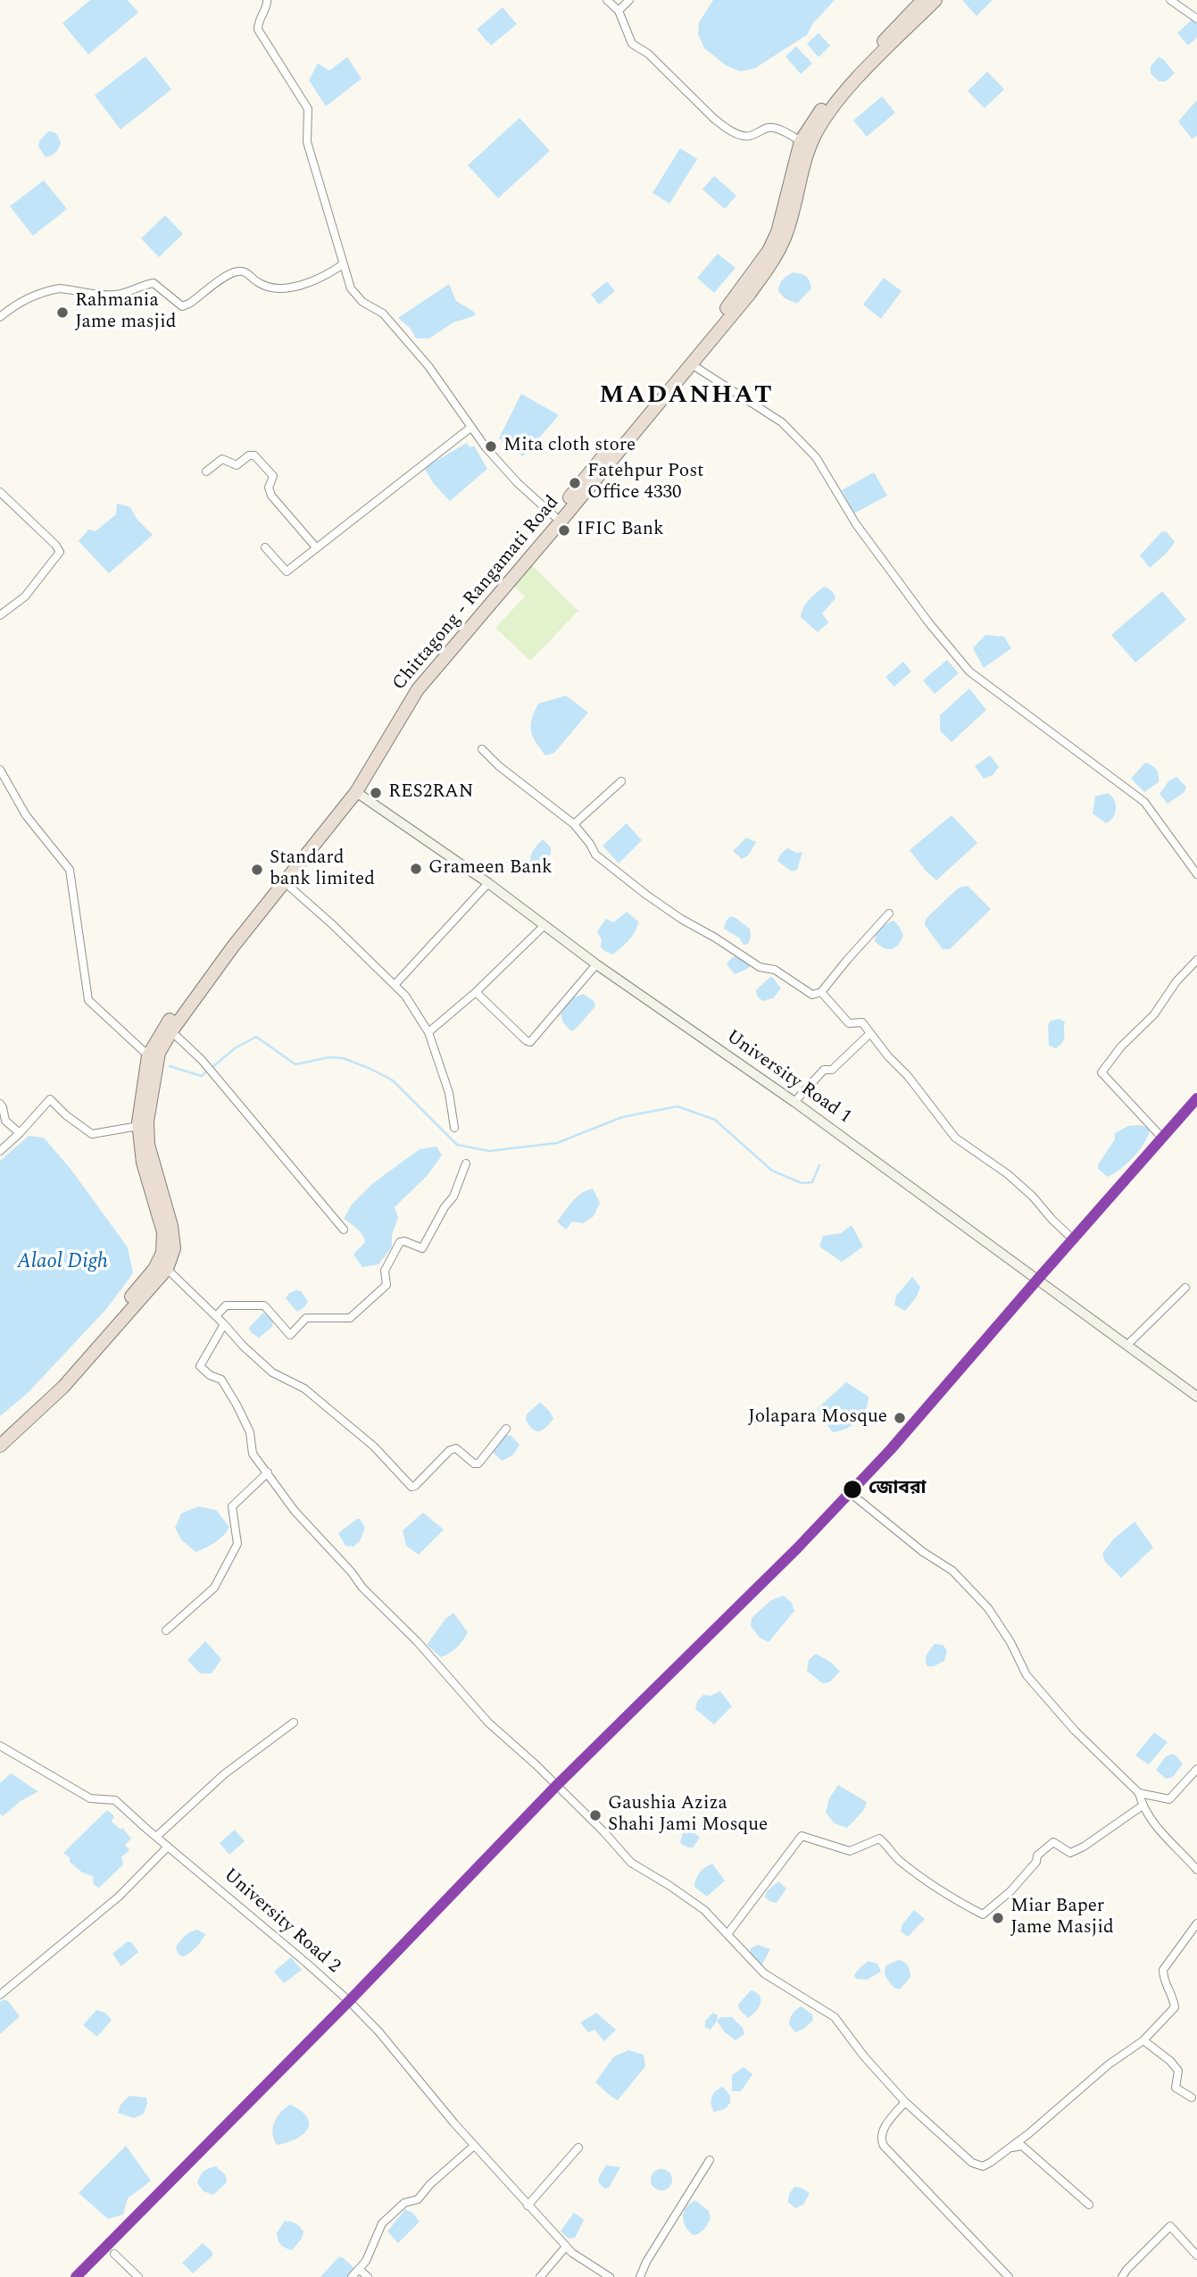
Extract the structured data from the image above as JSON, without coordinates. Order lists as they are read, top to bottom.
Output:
{
  "streets": {
    "highway": ["Chittagong - Rangamati Road"],
    "main road": ["University Road 1"],
    "street": ["University Road 2"]
  },
  "crossings": [
    ["Chittagong - Rangamati Road", "University Road 1"]
  ],
  "districts": ["MADANHAT"],
  "water": ["Alaol Digh"],
  "places": [
    "Rahmania Jame masjid",
    "Mita cloth store",
    "Fatehpur Post Office 4330",
    "IFIC Bank",
    "RES2RAN",
    "Grameen Bank",
    "Standard bank limited",
    "Jolapara Mosque",
    "জোবরা",
    "Gaushia Aziza Shahi Jami Mosque",
    "Miar Baper Jame Masjid"
  ]
}
